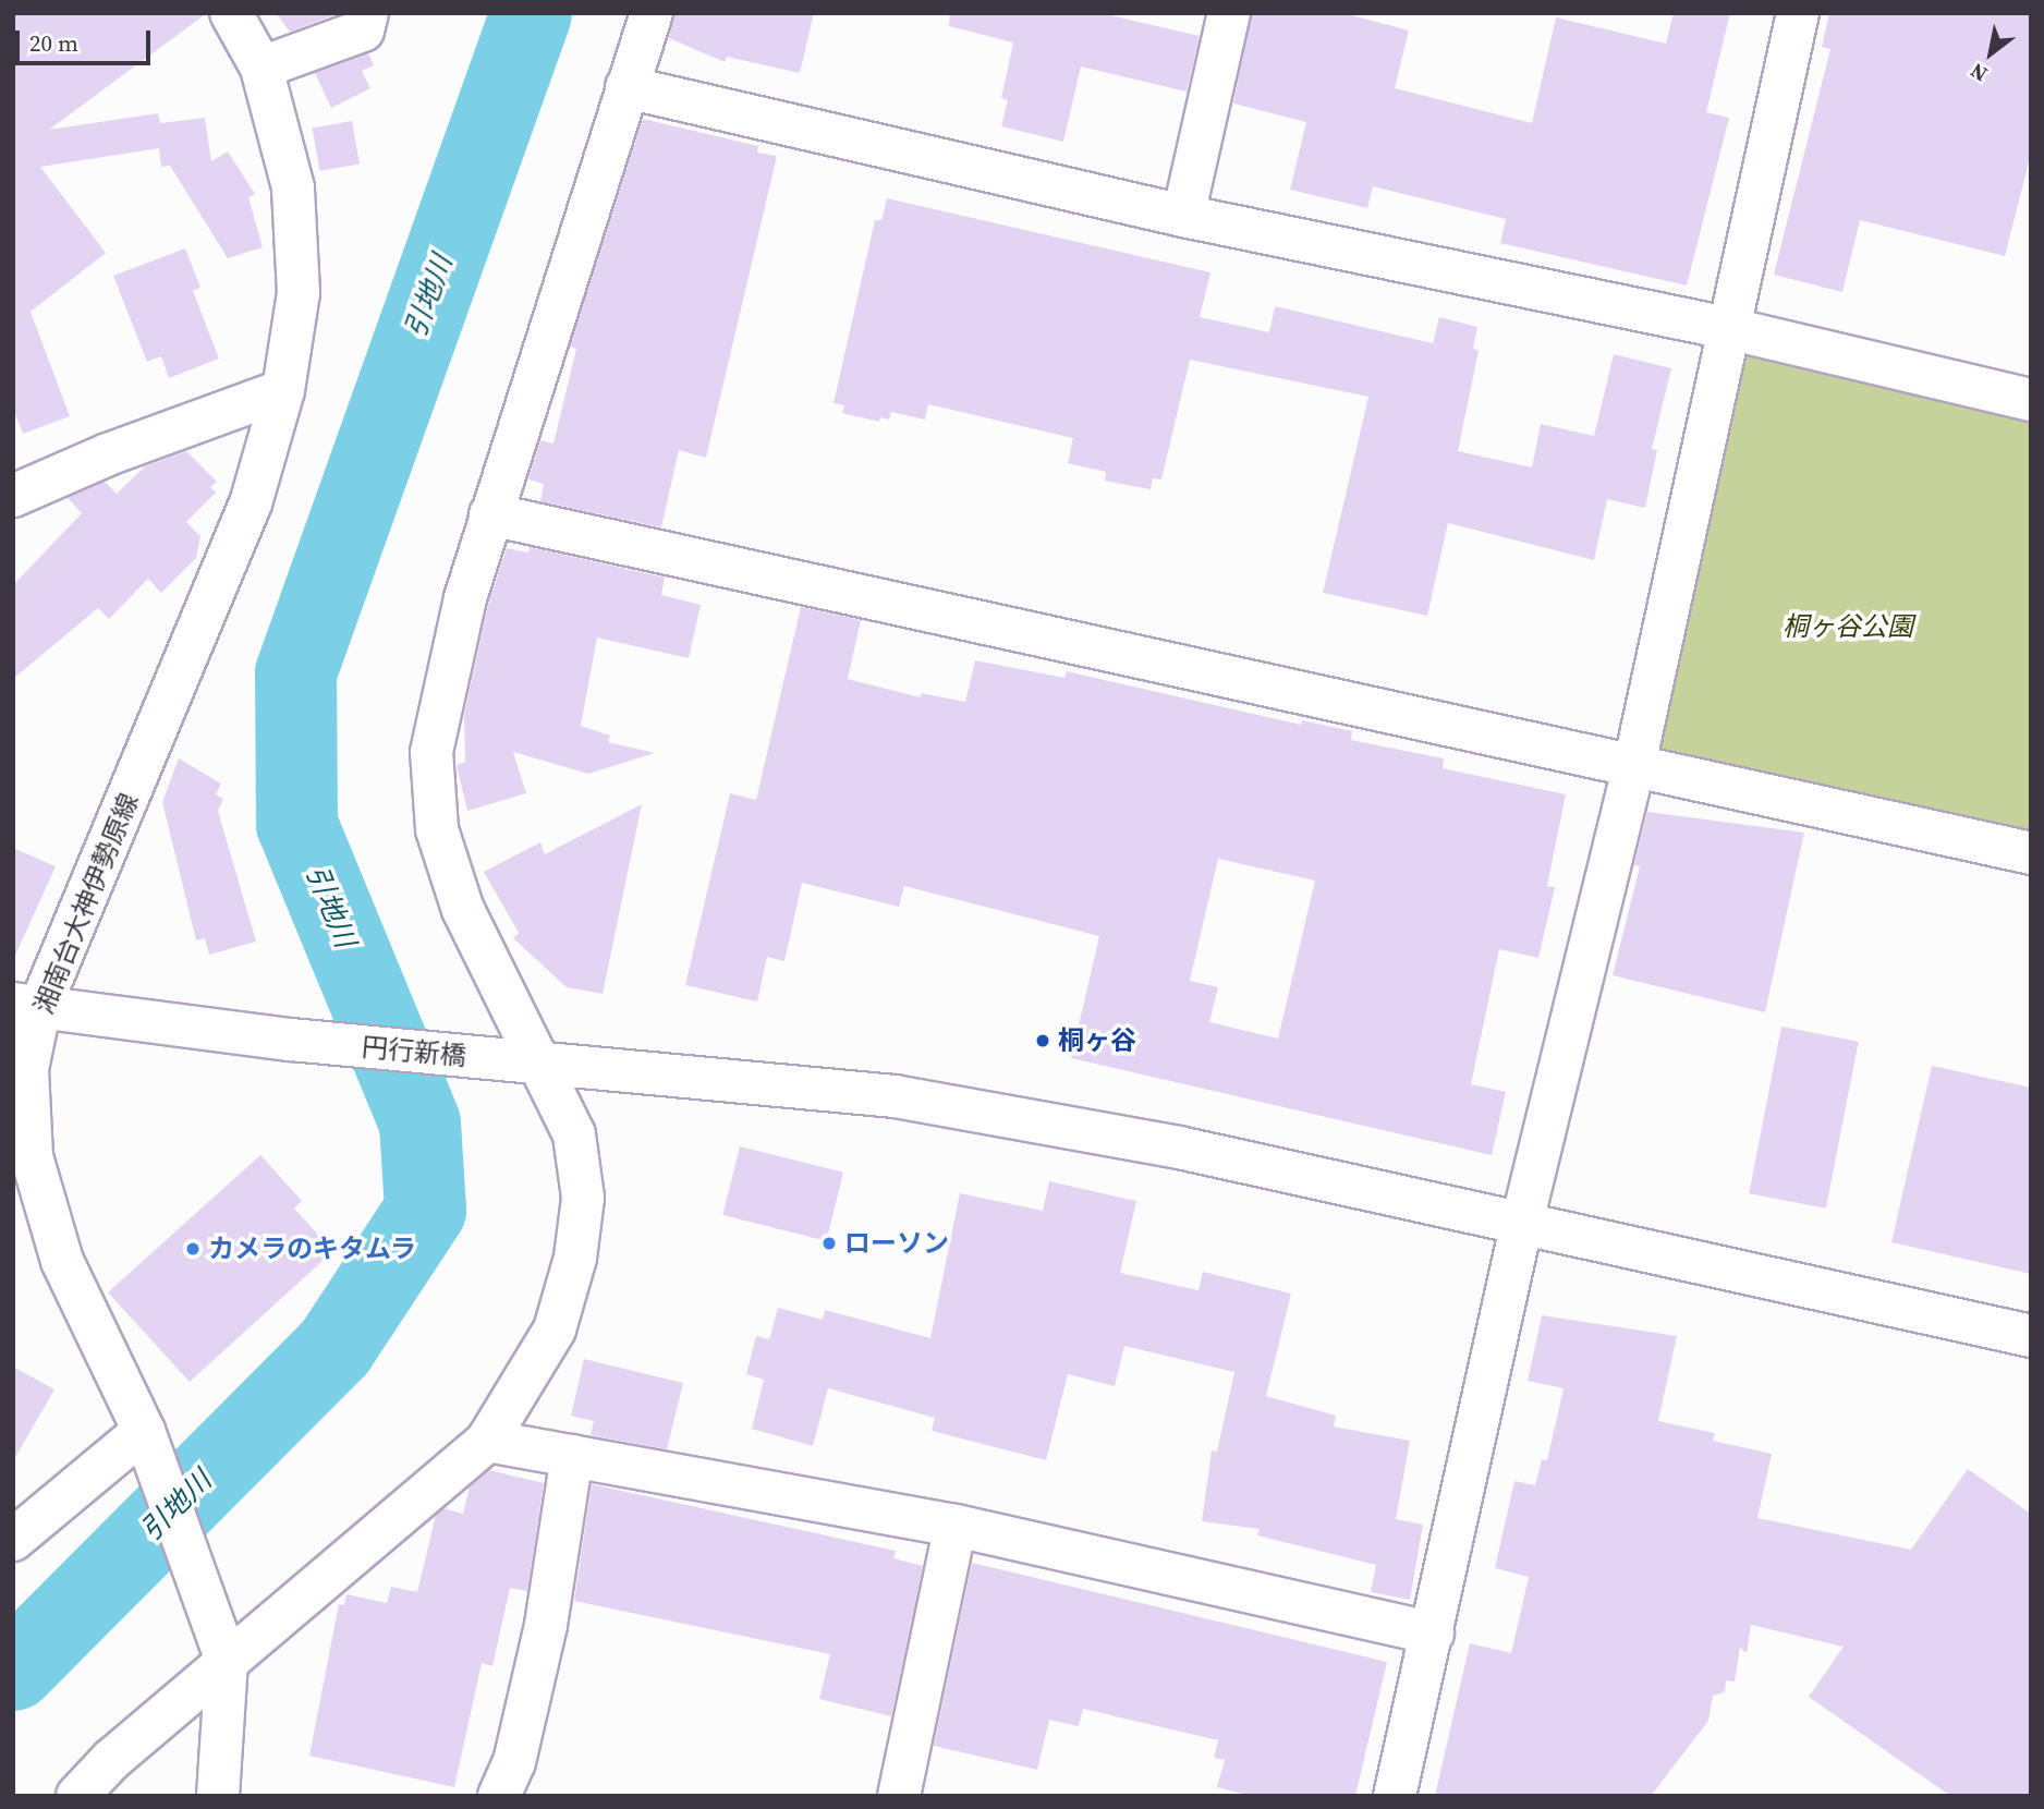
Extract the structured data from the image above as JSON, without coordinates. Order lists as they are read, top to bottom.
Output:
{
  "streets": {
    "street": ["湘南台大神伊勢原線", "円行新橋"]
  },
  "crossings": [
    ["湘南台大神伊勢原線", "円行新橋"]
  ],
  "water": ["引地川"],
  "parks": ["桐ヶ谷公園"],
  "places": ["桐ヶ谷", "ローソン", "カメラのキタムラ"],
  "scale_bar": "20 m",
  "north": "bottom left"
}
